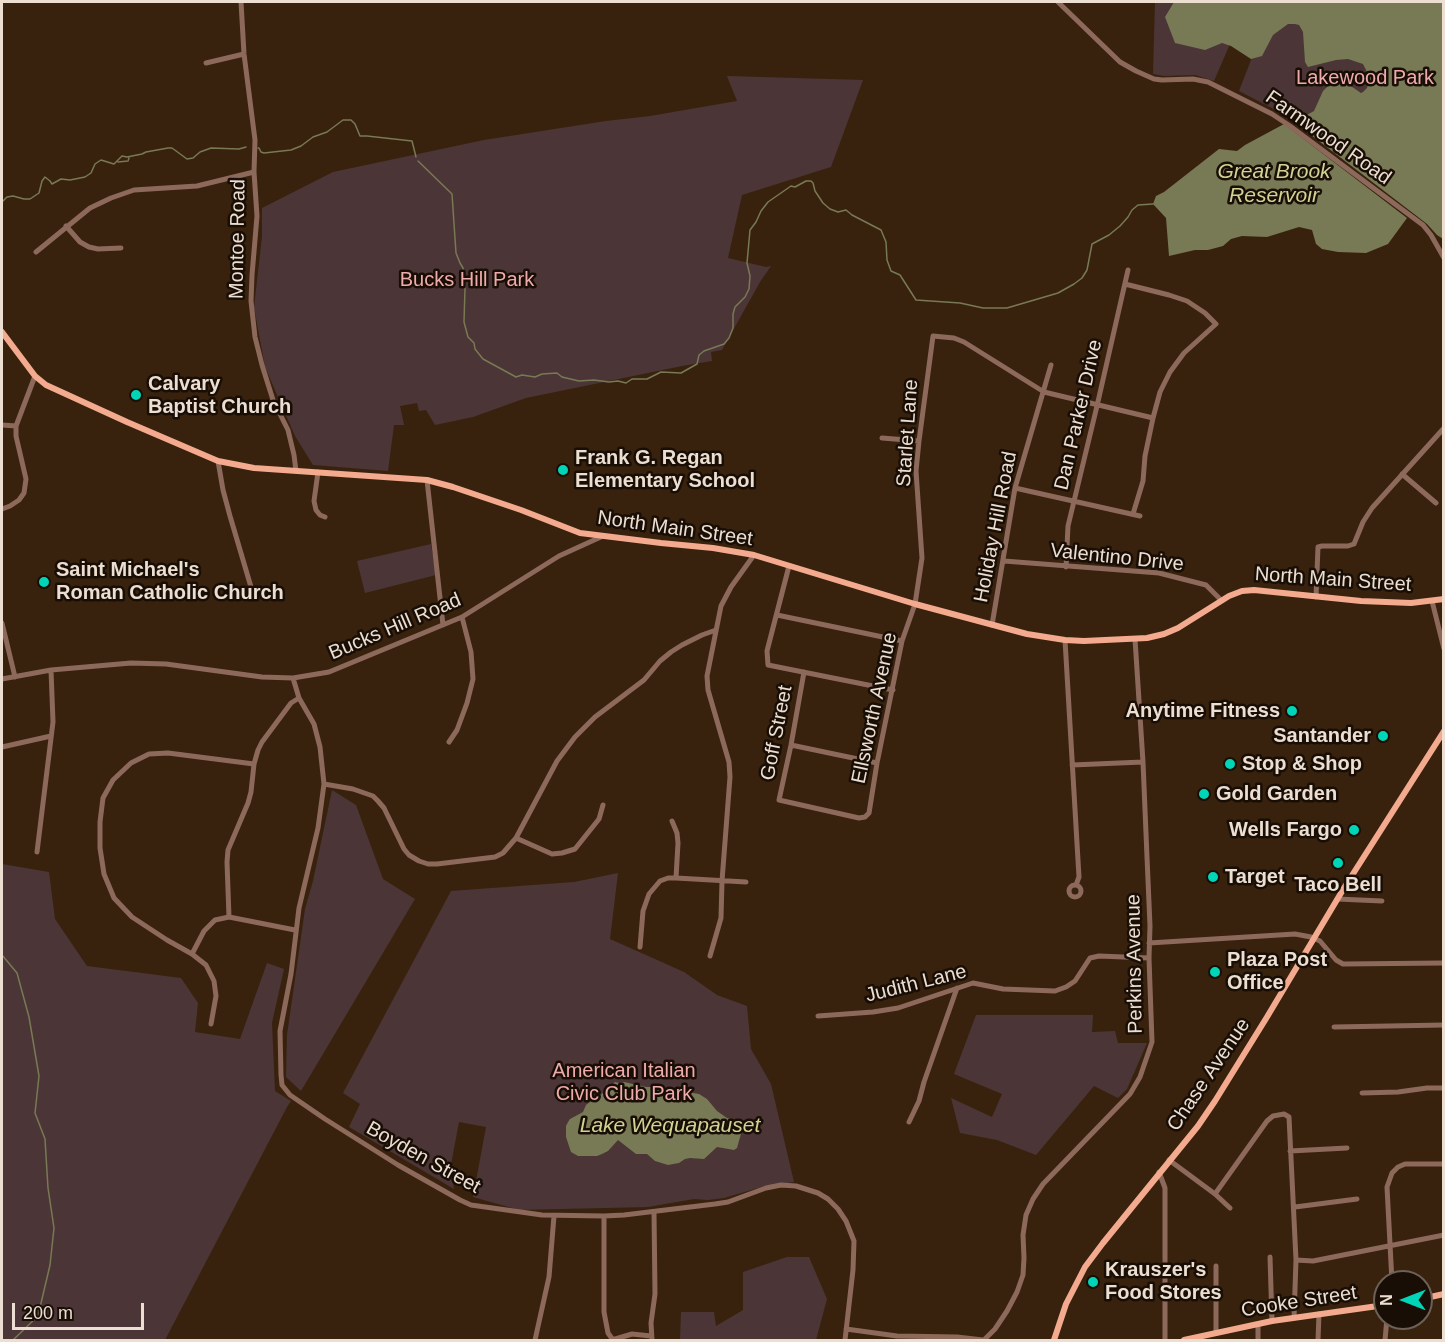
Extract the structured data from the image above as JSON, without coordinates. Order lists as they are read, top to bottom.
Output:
{
  "streets": {
    "main road": ["North Main Street", "Chase Avenue", "Cooke Street"],
    "street": [
      "Farmwood Road",
      "Montoe Road",
      "Dan Parker Drive",
      "Starlet Lane",
      "Holiday Hill Road",
      "Valentino Drive",
      "Bucks Hill Road",
      "Ellsworth Avenue",
      "Goff Street",
      "Perkins Avenue",
      "Judith Lane",
      "Boyden Street"
    ]
  },
  "crossings": [
    ["Montoe Road", "North Main Street"],
    ["Dan Parker Drive", "Valentino Drive"],
    ["Starlet Lane", "Holiday Hill Road"],
    ["Starlet Lane", "North Main Street"],
    ["Starlet Lane", "Ellsworth Avenue"],
    ["Holiday Hill Road", "North Main Street"],
    ["Holiday Hill Road", "Valentino Drive"],
    ["North Main Street", "Valentino Drive"],
    ["North Main Street", "Bucks Hill Road"],
    ["North Main Street", "Ellsworth Avenue"],
    ["North Main Street", "Perkins Avenue"],
    ["Bucks Hill Road", "Boyden Street"],
    ["Ellsworth Avenue", "Goff Street"],
    ["Perkins Avenue", "Judith Lane"]
  ],
  "water": ["Great Brook Reservoir", "Lake Wequapauset"],
  "parks": ["Lakewood Park", "Bucks Hill Park", "American Italian Civic Club Park"],
  "places": [
    "Calvary Baptist Church",
    "Frank G. Regan Elementary School",
    "Saint Michael's Roman Catholic Church",
    "Anytime Fitness",
    "Santander",
    "Stop & Shop",
    "Gold Garden",
    "Wells Fargo",
    "Taco Bell",
    "Target",
    "Plaza Post Office",
    "Krauszer's Food Stores"
  ],
  "scale_bar": "200 m",
  "north": "left"
}
